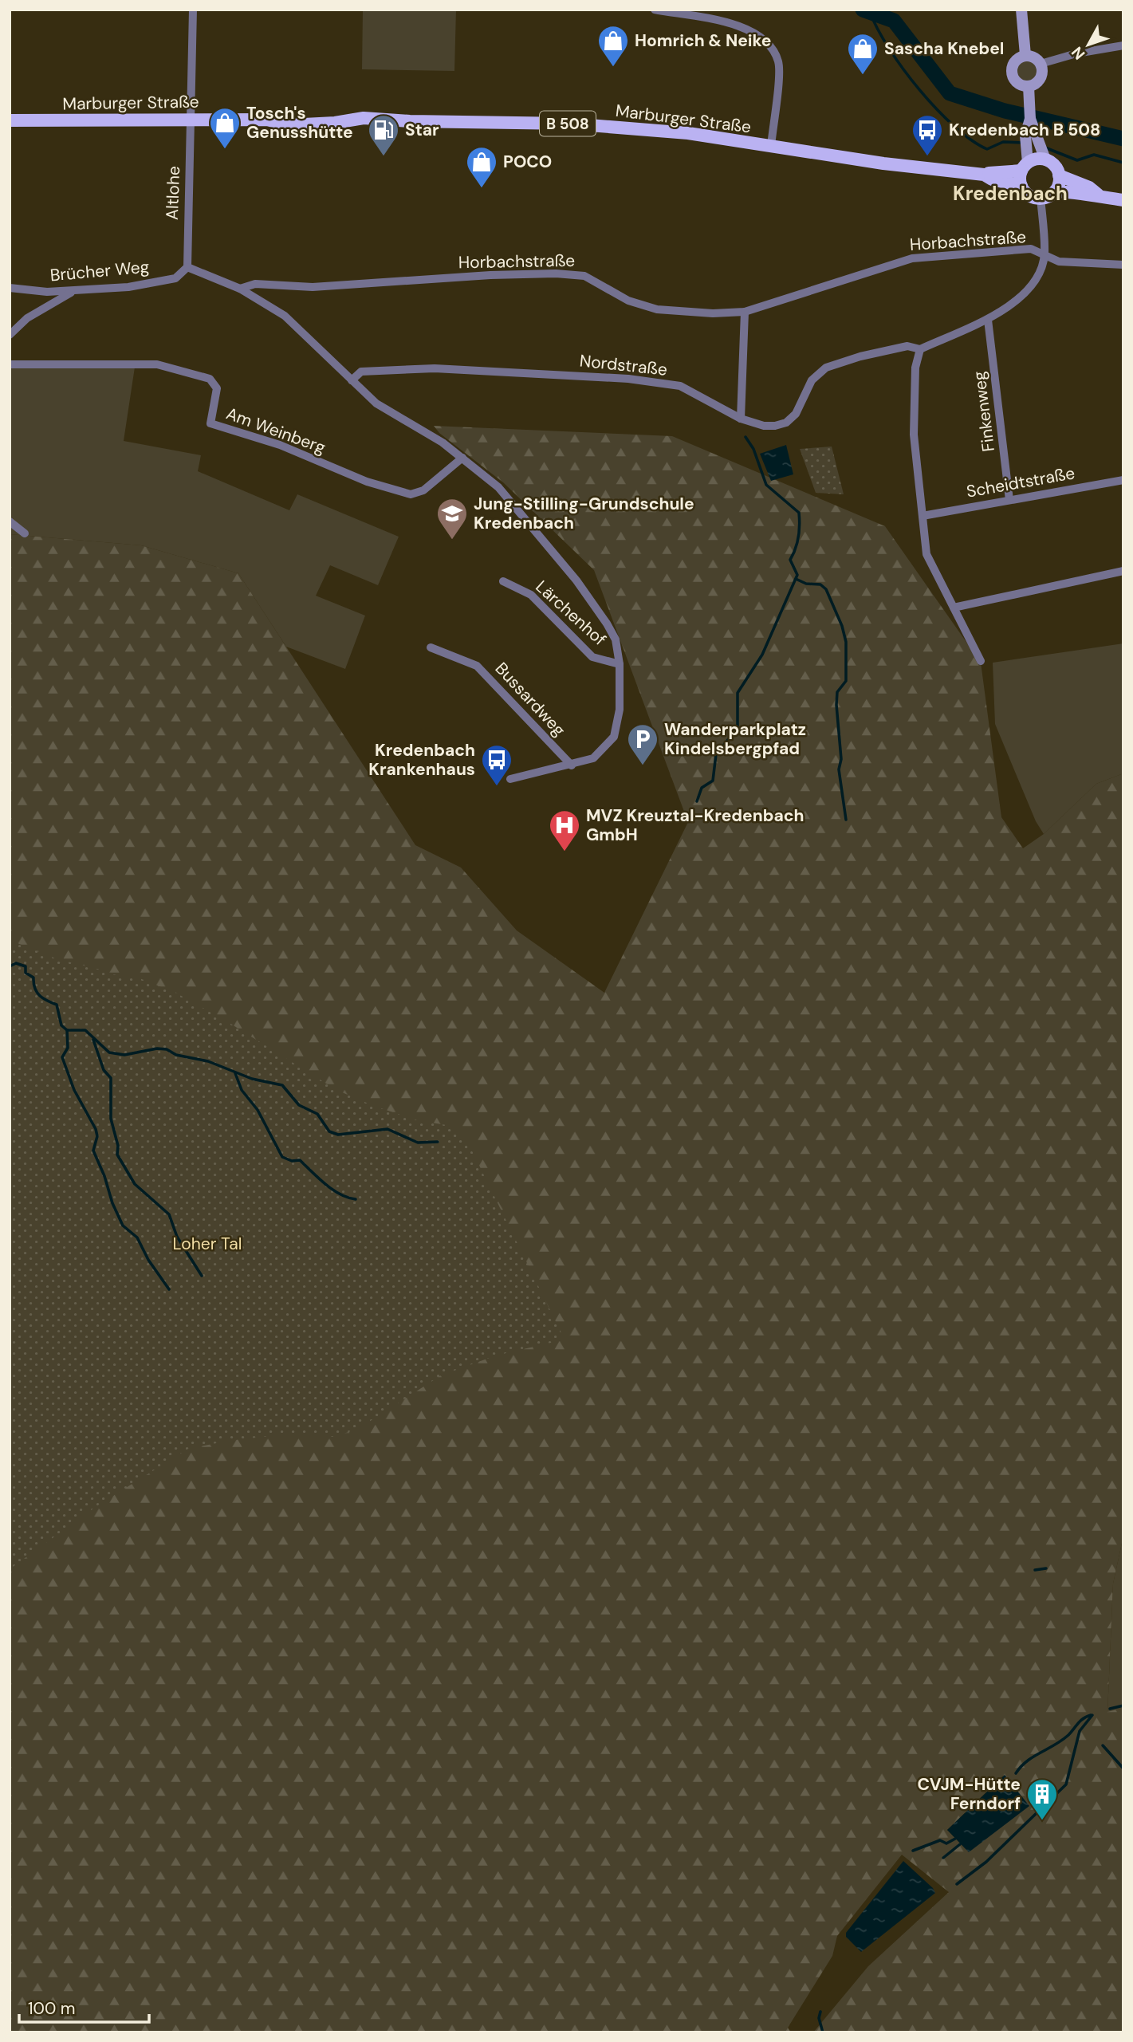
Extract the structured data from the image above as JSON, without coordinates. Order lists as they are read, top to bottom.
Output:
{
  "streets": {
    "main road": ["Marburger Straße", "B 508"],
    "street": [
      "Altlohe",
      "Horbachstraße",
      "Brücher Weg",
      "Nordstraße",
      "Finkenweg",
      "Am Weinberg",
      "Scheidtstraße",
      "Lärchenhof",
      "Bussardweg"
    ]
  },
  "crossings": [
    ["Marburger Straße", "B 508"],
    ["Marburger Straße", "Altlohe"],
    ["Altlohe", "Brücher Weg"],
    ["Finkenweg", "Scheidtstraße"]
  ],
  "districts": ["Kredenbach"],
  "parks": ["Loher Tal"],
  "places": {
    "shop": [
      "Homrich & Neike",
      "Sascha Knebel",
      "Tosch's Genusshütte",
      "POCO"
    ],
    "fuel station": ["Star"],
    "bus stop": ["Kredenbach B 508", "Kredenbach Krankenhaus"],
    "school or university": ["Jung-Stilling-Grundschule Kredenbach"],
    "parking": ["Wanderparkplatz Kindelsbergpfad"],
    "hospital": ["MVZ Kreuztal-Kredenbach GmbH"],
    "building": ["CVJM-Hütte Ferndorf"]
  },
  "scale_bar": "100 m",
  "north": "bottom left"
}
